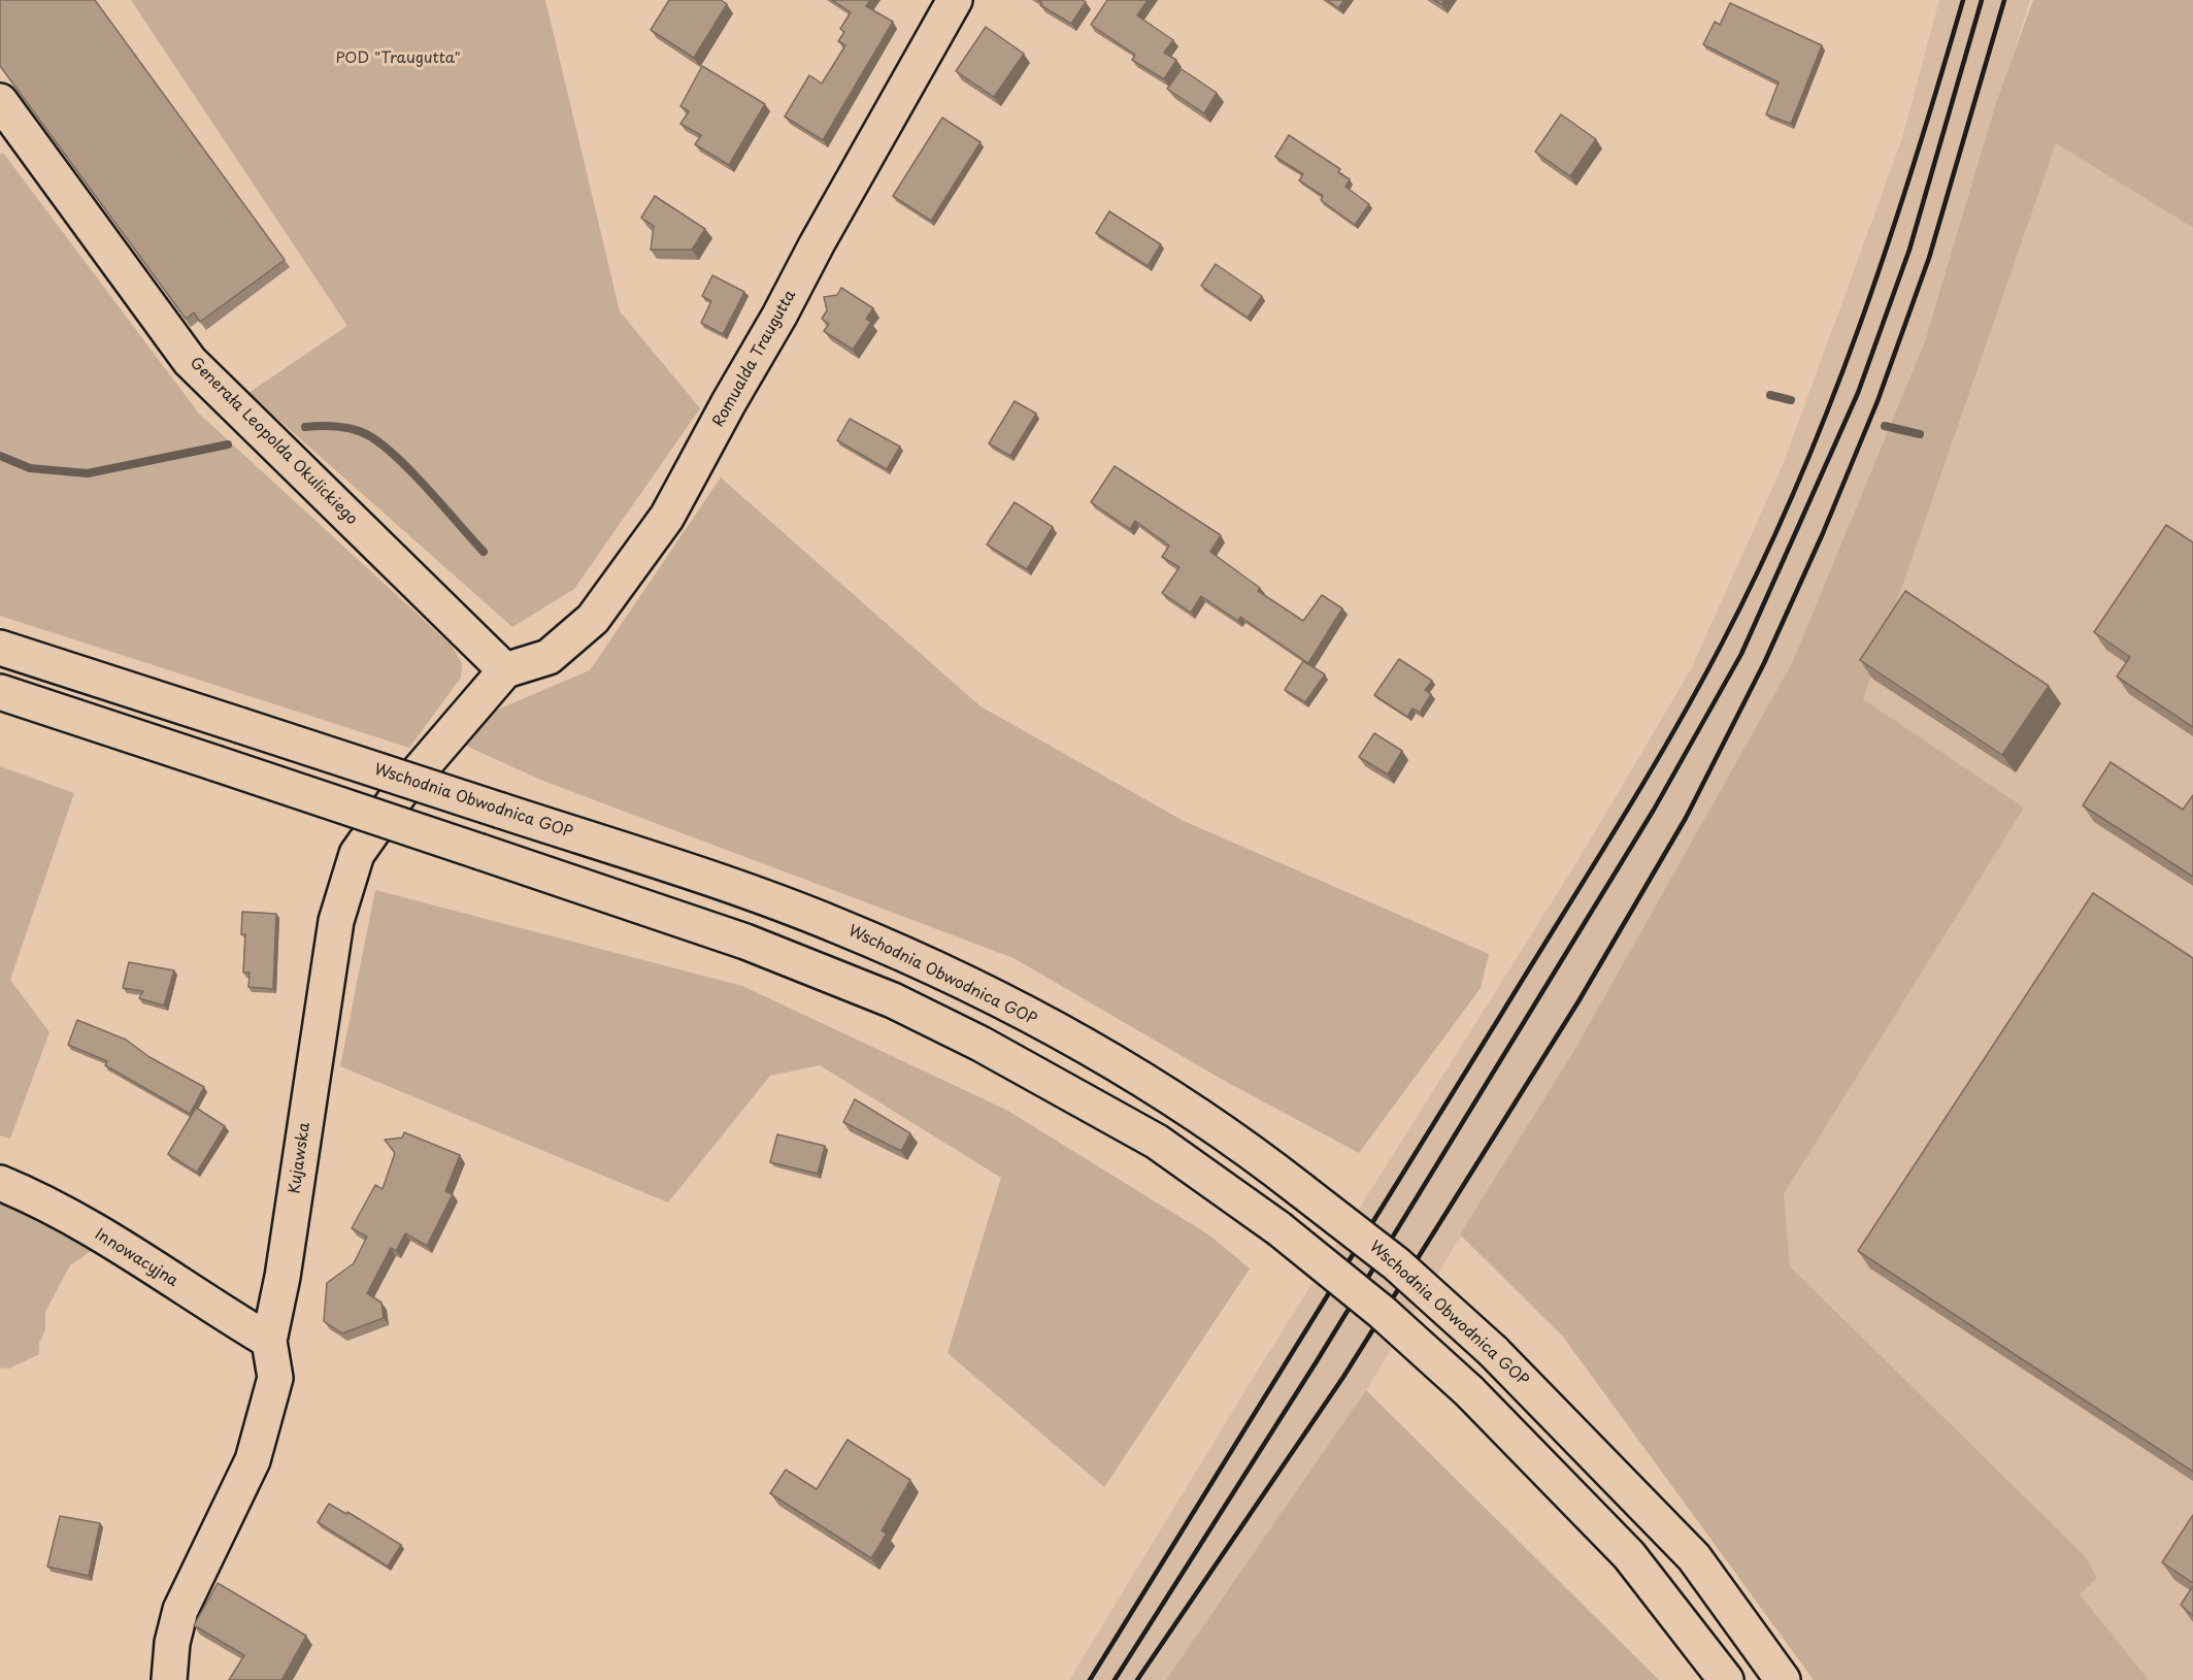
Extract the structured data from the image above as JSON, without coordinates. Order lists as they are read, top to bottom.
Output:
{
  "streets": {
    "main road": [
      "Romualda Traugutta",
      "Generała Leopolda Okulickiego",
      "Wschodnia Obwodnica GOP",
      "Kujawska",
      "Innowacyjna"
    ]
  },
  "crossings": [
    ["Romualda Traugutta", "Generała Leopolda Okulickiego"],
    ["Romualda Traugutta", "Kujawska"],
    ["Generała Leopolda Okulickiego", "Kujawska"],
    ["Kujawska", "Innowacyjna"]
  ],
  "parks": ["POD \"Traugutta\""]
}
